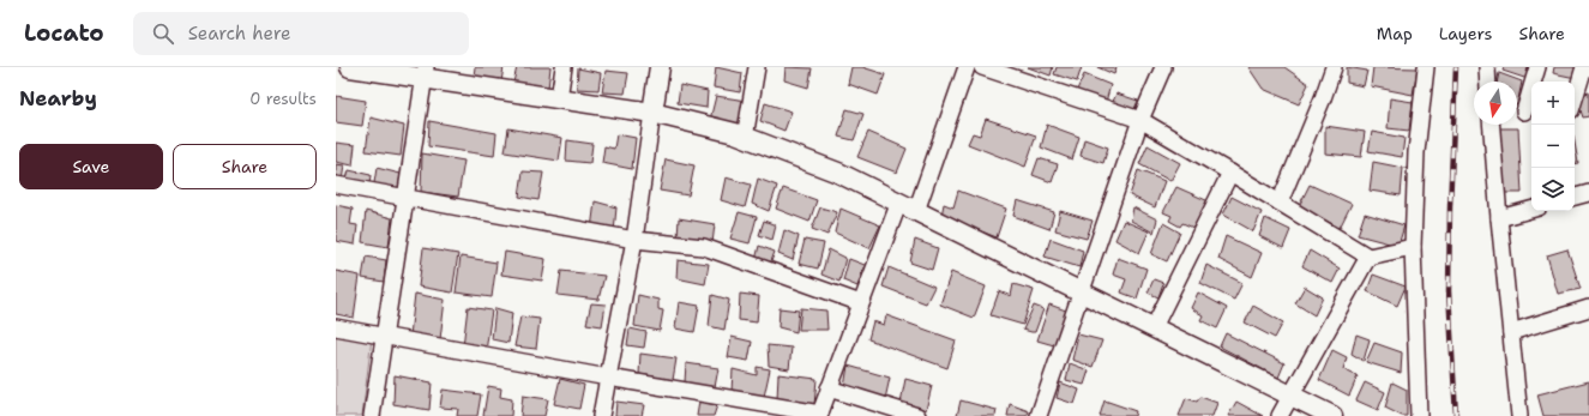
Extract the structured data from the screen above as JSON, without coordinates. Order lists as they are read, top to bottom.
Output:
{
  "north": "bottom",
  "page": {
    "header": "Locato",
    "search": "Search here",
    "nav": ["Map", "Layers", "Share"],
    "heading": ["Nearby", "0 results"],
    "map_buttons": ["+", "−"],
    "buttons": ["Save", "Share"]
  }
}
